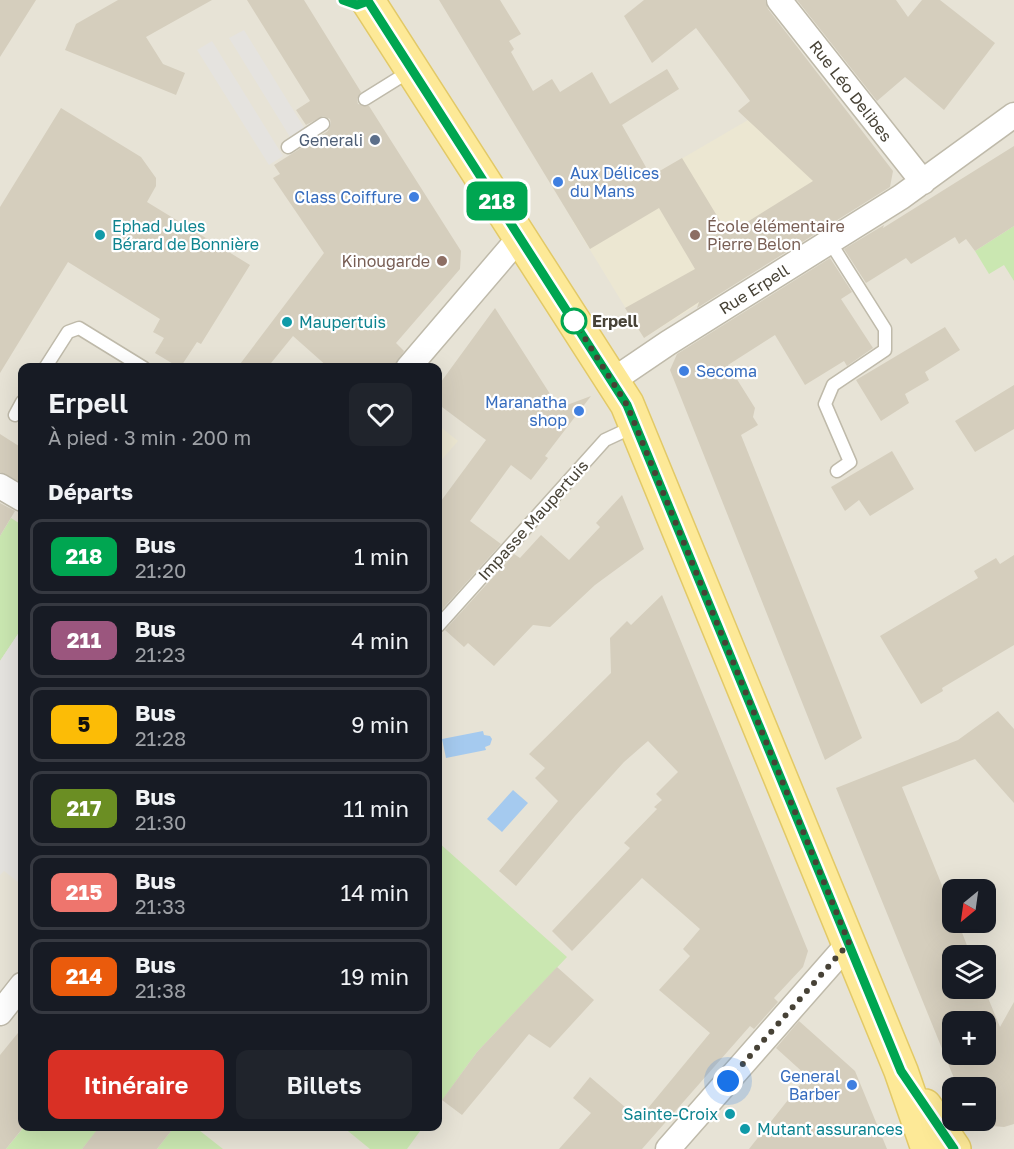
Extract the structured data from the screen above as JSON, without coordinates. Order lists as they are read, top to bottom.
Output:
{
  "streets": {
    "street": ["Rue Léo Delibes", "Rue Erpell"],
    "lane": ["Impasse Maupertuis"]
  },
  "crossings": [
    ["Rue Léo Delibes", "Rue Erpell"]
  ],
  "places": [
    "Generali",
    "Aux Délices du Mans",
    "Class Coiffure",
    "Ephad Jules Bérard de Bonnière",
    "École élémentaire Pierre Belon",
    "Kinougarde",
    "Erpell",
    "Maupertuis",
    "Secoma",
    "Maranatha shop",
    "General Barber",
    "Sainte-Croix",
    "Mutant assurances"
  ],
  "lines": ["bus line 218"],
  "north": "bottom left",
  "page": {
    "on_map": "218",
    "heading": [
      ["Erpell", "À pied · 3 min · 200 m"],
      "Départs"
    ],
    "list": [
      {
        "mark": "218",
        "name": "Bus",
        "note": "21:20",
        "value": "1 min"
      },
      {
        "mark": "211",
        "name": "Bus",
        "note": "21:23",
        "value": "4 min"
      },
      {
        "mark": "5",
        "name": "Bus",
        "note": "21:28",
        "value": "9 min"
      },
      {
        "mark": "217",
        "name": "Bus",
        "note": "21:30",
        "value": "11 min"
      },
      {
        "mark": "215",
        "name": "Bus",
        "note": "21:33",
        "value": "14 min"
      },
      {
        "mark": "214",
        "name": "Bus",
        "note": "21:38",
        "value": "19 min"
      }
    ],
    "map_buttons": ["+", "−"],
    "buttons": ["Itinéraire", "Billets"]
  }
}
